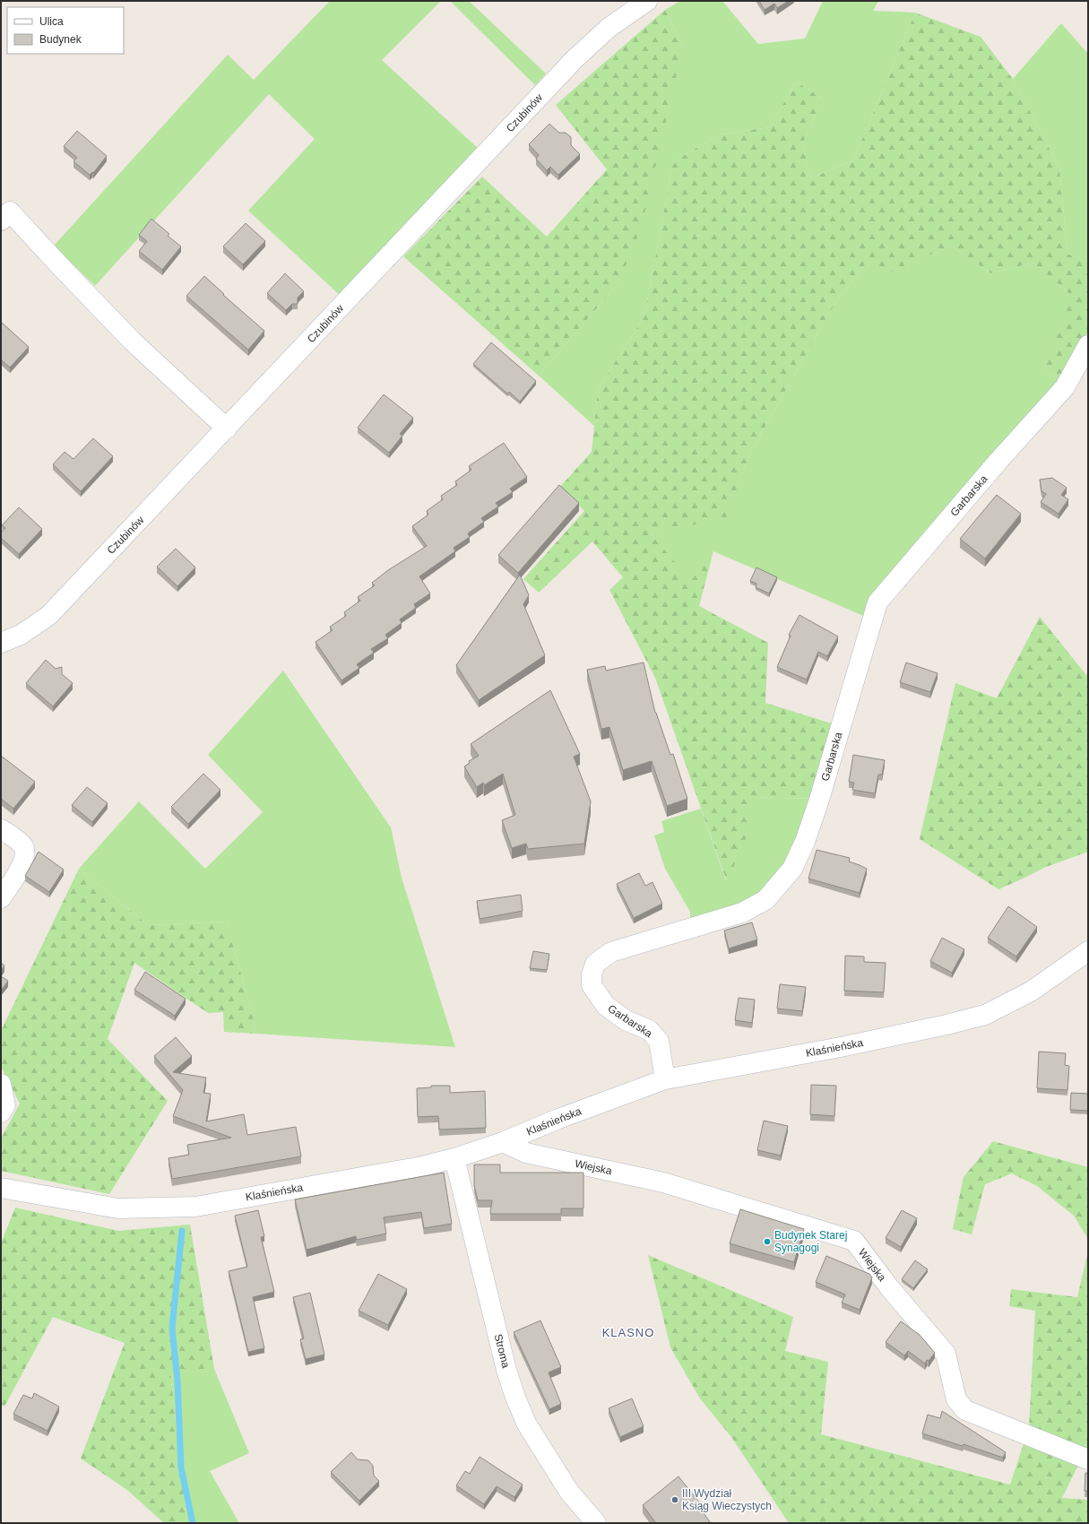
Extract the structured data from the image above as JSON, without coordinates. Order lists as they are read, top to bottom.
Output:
{
  "streets": {
    "street": [
      "Czubinów",
      "Garbarska",
      "Klaśnieńska",
      "Wiejska",
      "Stroma"
    ]
  },
  "crossings": [
    ["Garbarska", "Klaśnieńska"],
    ["Klaśnieńska", "Wiejska"],
    ["Klaśnieńska", "Stroma"]
  ],
  "districts": ["KLASNO"],
  "places": ["Budynek Starej Synagogi", "III Wydział Ksiąg Wieczystych"],
  "legend": ["Ulica", "Budynek"]
}
